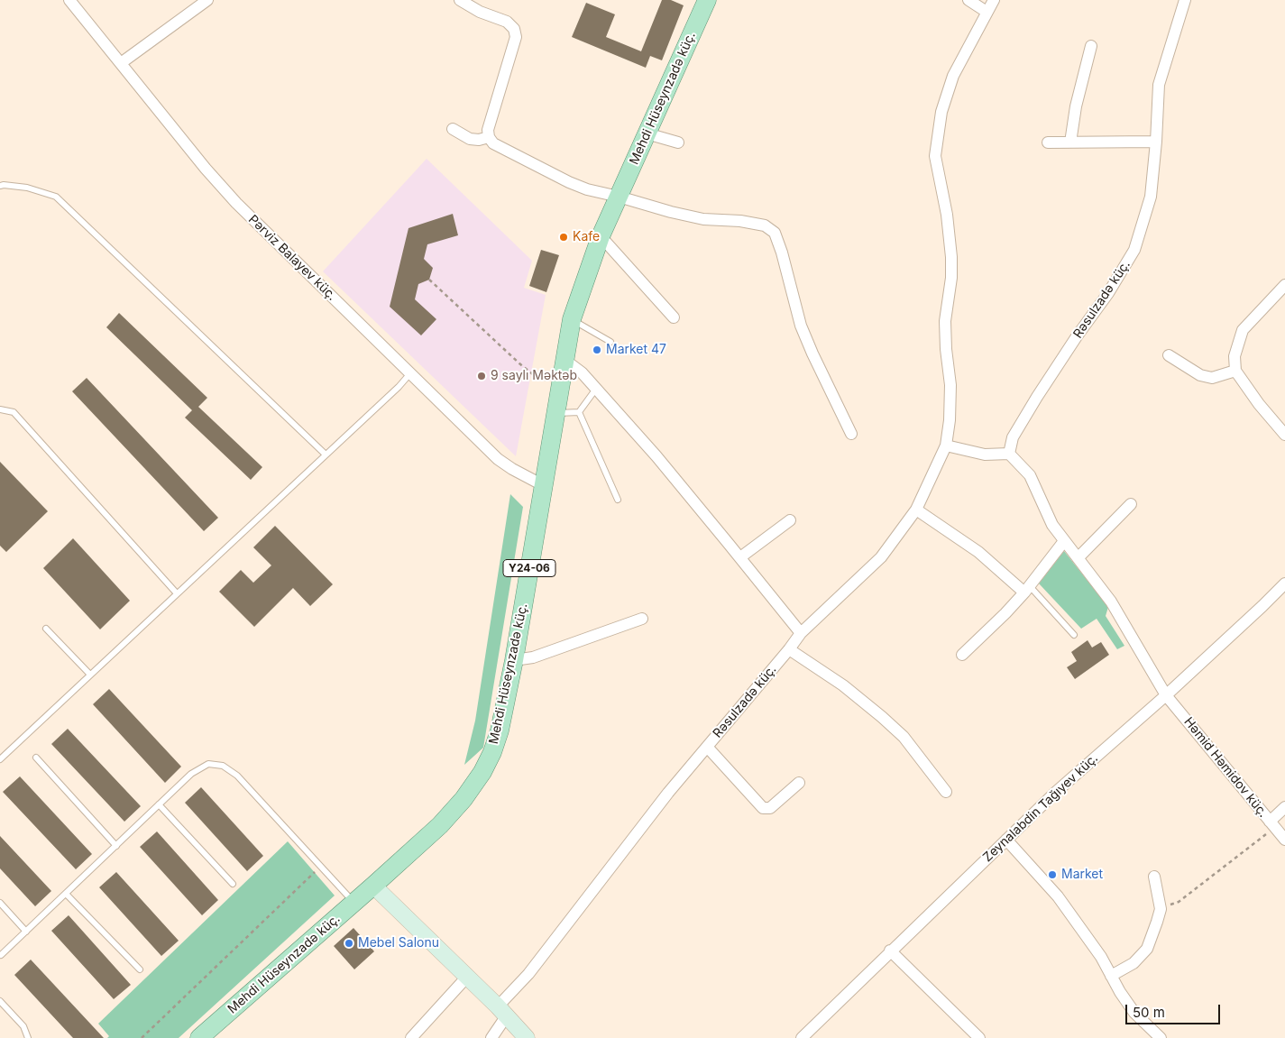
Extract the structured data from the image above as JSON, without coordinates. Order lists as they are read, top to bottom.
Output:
{
  "streets": {
    "main road": ["Mehdi Hüseynzadə küç.", "Y24-06"],
    "street": [
      "Pərviz Balayev küç.",
      "Rəsulzadə küç.",
      "Həmid Həmidov küç.",
      "Zeynalabdin Tağıyev küç."
    ]
  },
  "crossings": [
    ["Mehdi Hüseynzadə küç.", "Pərviz Balayev küç."],
    ["Həmid Həmidov küç.", "Zeynalabdin Tağıyev küç."]
  ],
  "places": [
    "Kafe",
    "Market 47",
    "9 saylı Məktəb",
    "Market",
    "Mebel Salonu"
  ],
  "scale_bar": "50 m"
}
